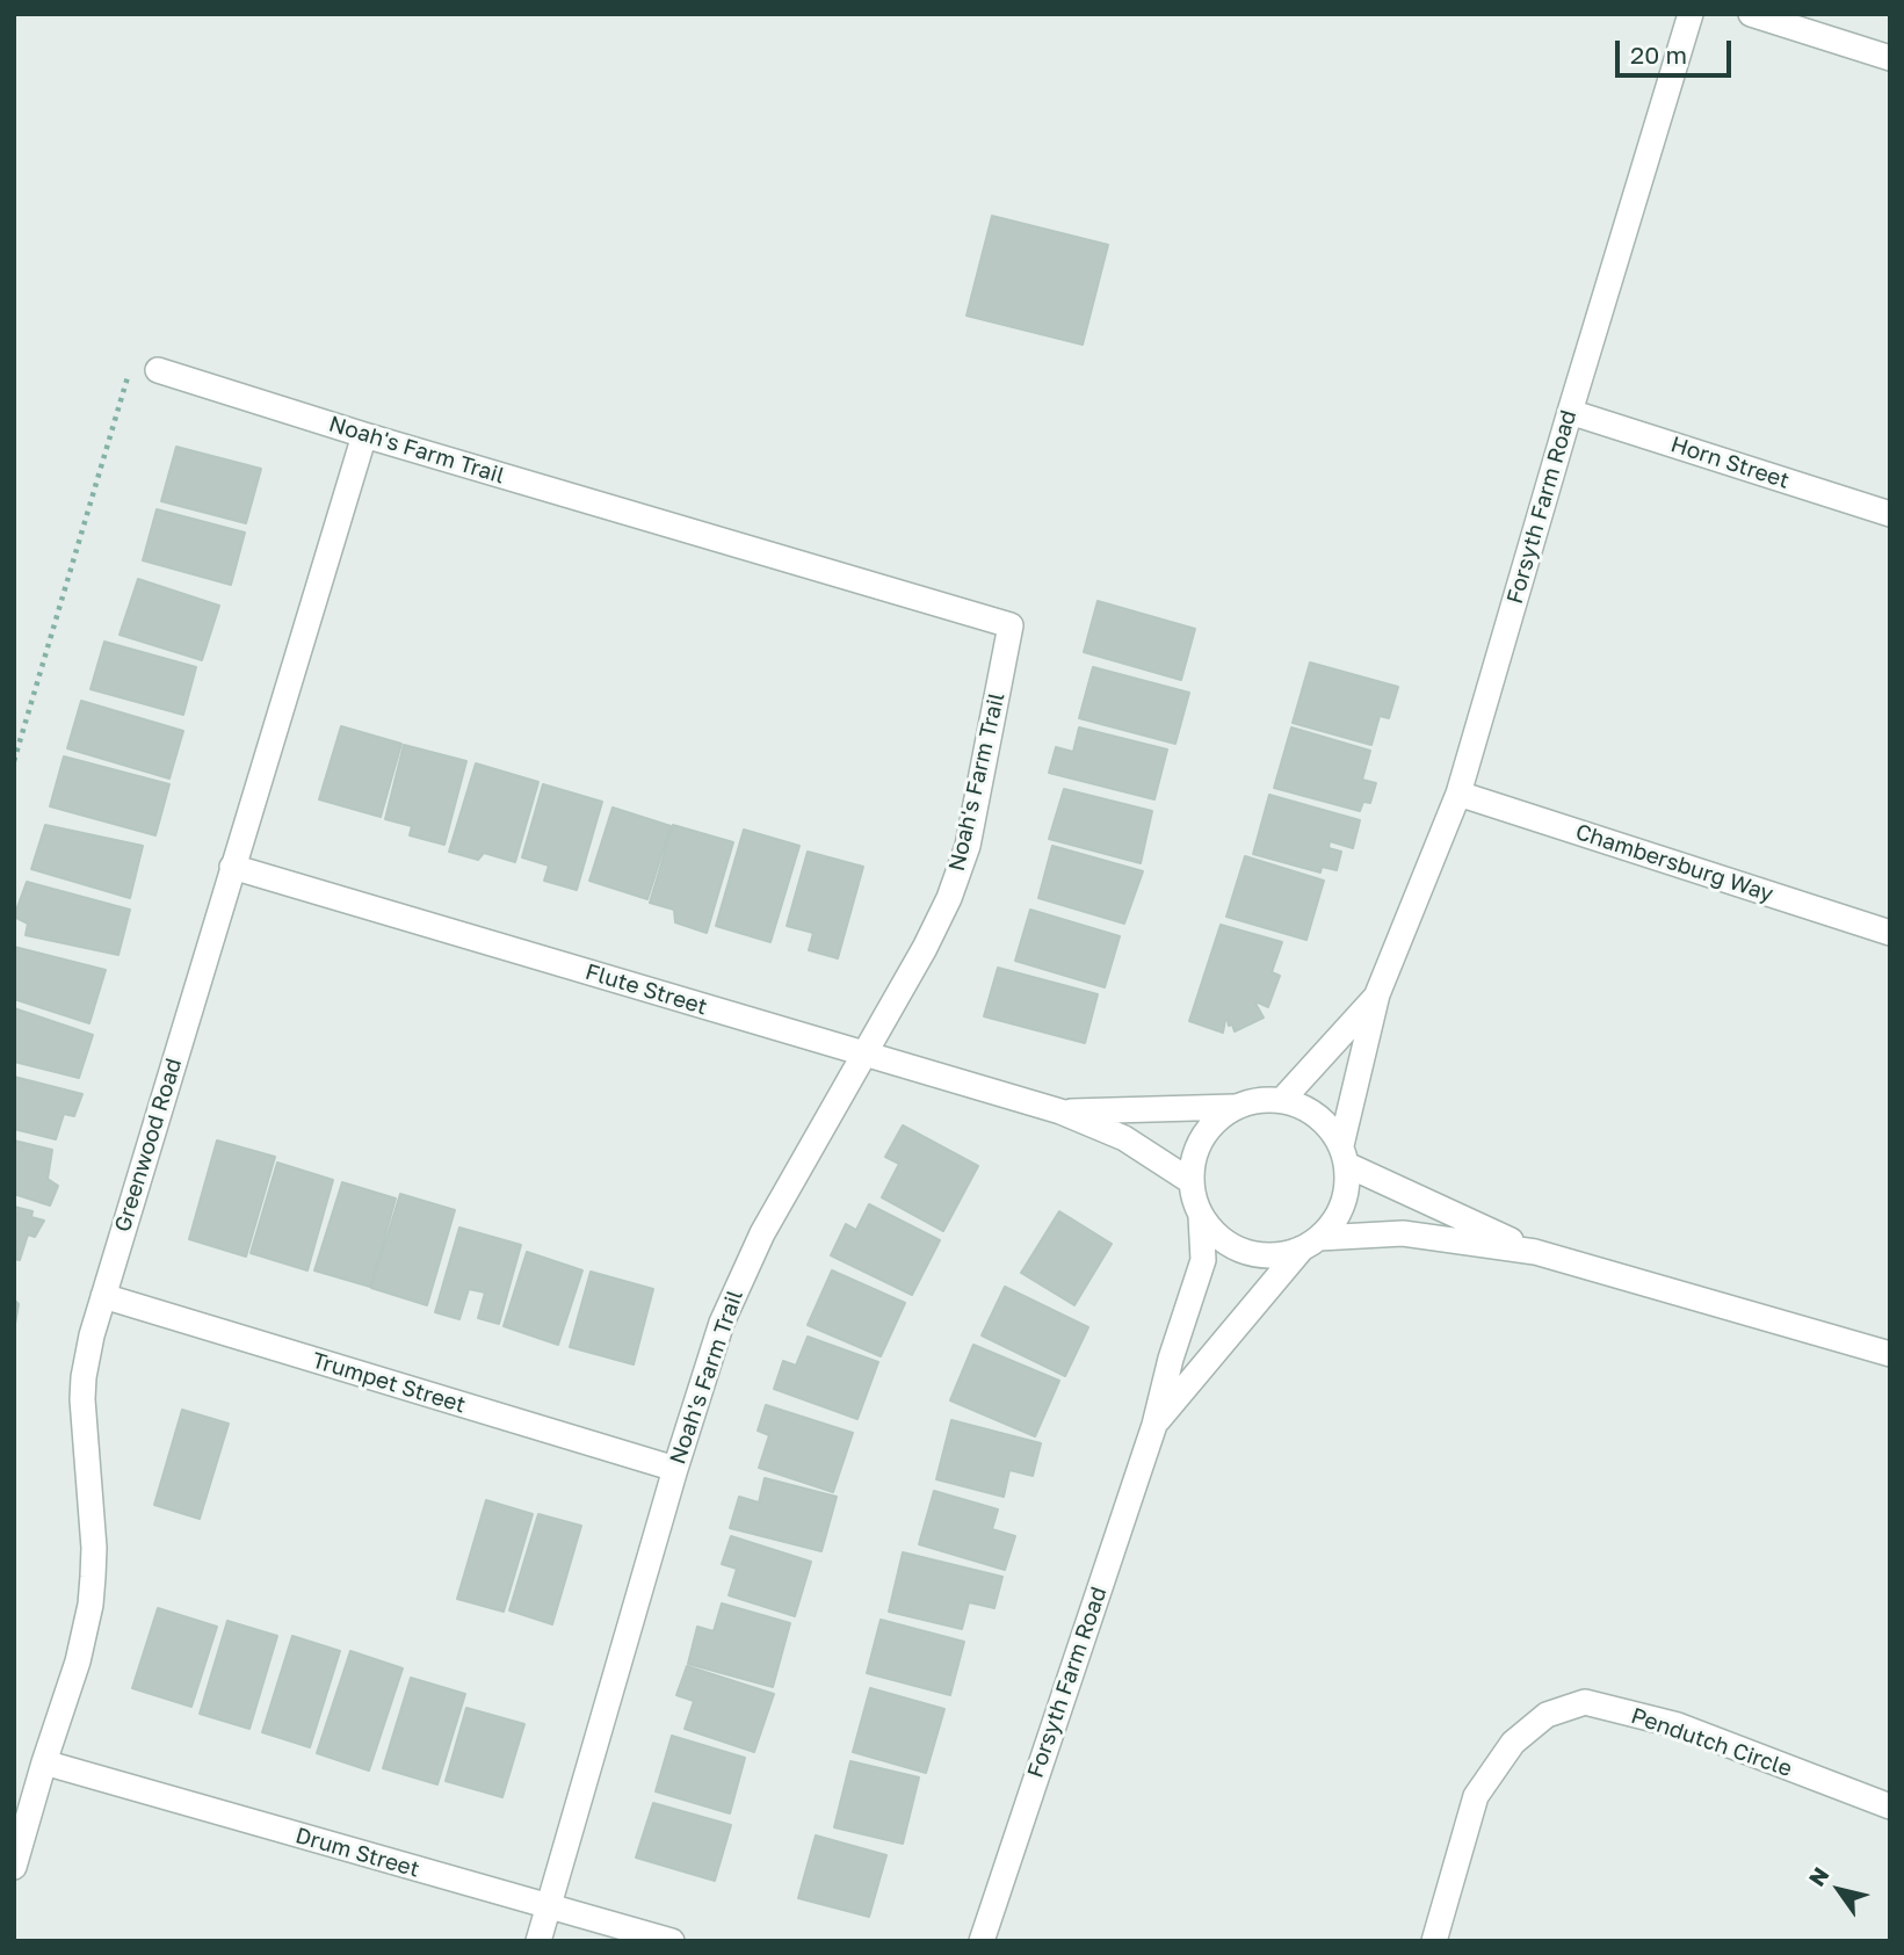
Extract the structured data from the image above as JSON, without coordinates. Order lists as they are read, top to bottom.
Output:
{
  "streets": {
    "street": [
      "Noah's Farm Trail",
      "Horn Street",
      "Forsyth Farm Road",
      "Chambersburg Way",
      "Flute Street",
      "Greenwood Road",
      "Trumpet Street",
      "Pendutch Circle",
      "Drum Street"
    ]
  },
  "crossings": [
    ["Noah's Farm Trail", "Flute Street"],
    ["Noah's Farm Trail", "Greenwood Road"],
    ["Noah's Farm Trail", "Trumpet Street"],
    ["Noah's Farm Trail", "Drum Street"],
    ["Horn Street", "Forsyth Farm Road"],
    ["Forsyth Farm Road", "Chambersburg Way"],
    ["Forsyth Farm Road", "Flute Street"],
    ["Flute Street", "Greenwood Road"],
    ["Greenwood Road", "Trumpet Street"],
    ["Greenwood Road", "Drum Street"]
  ],
  "scale_bar": "20 m",
  "north": "top left"
}
